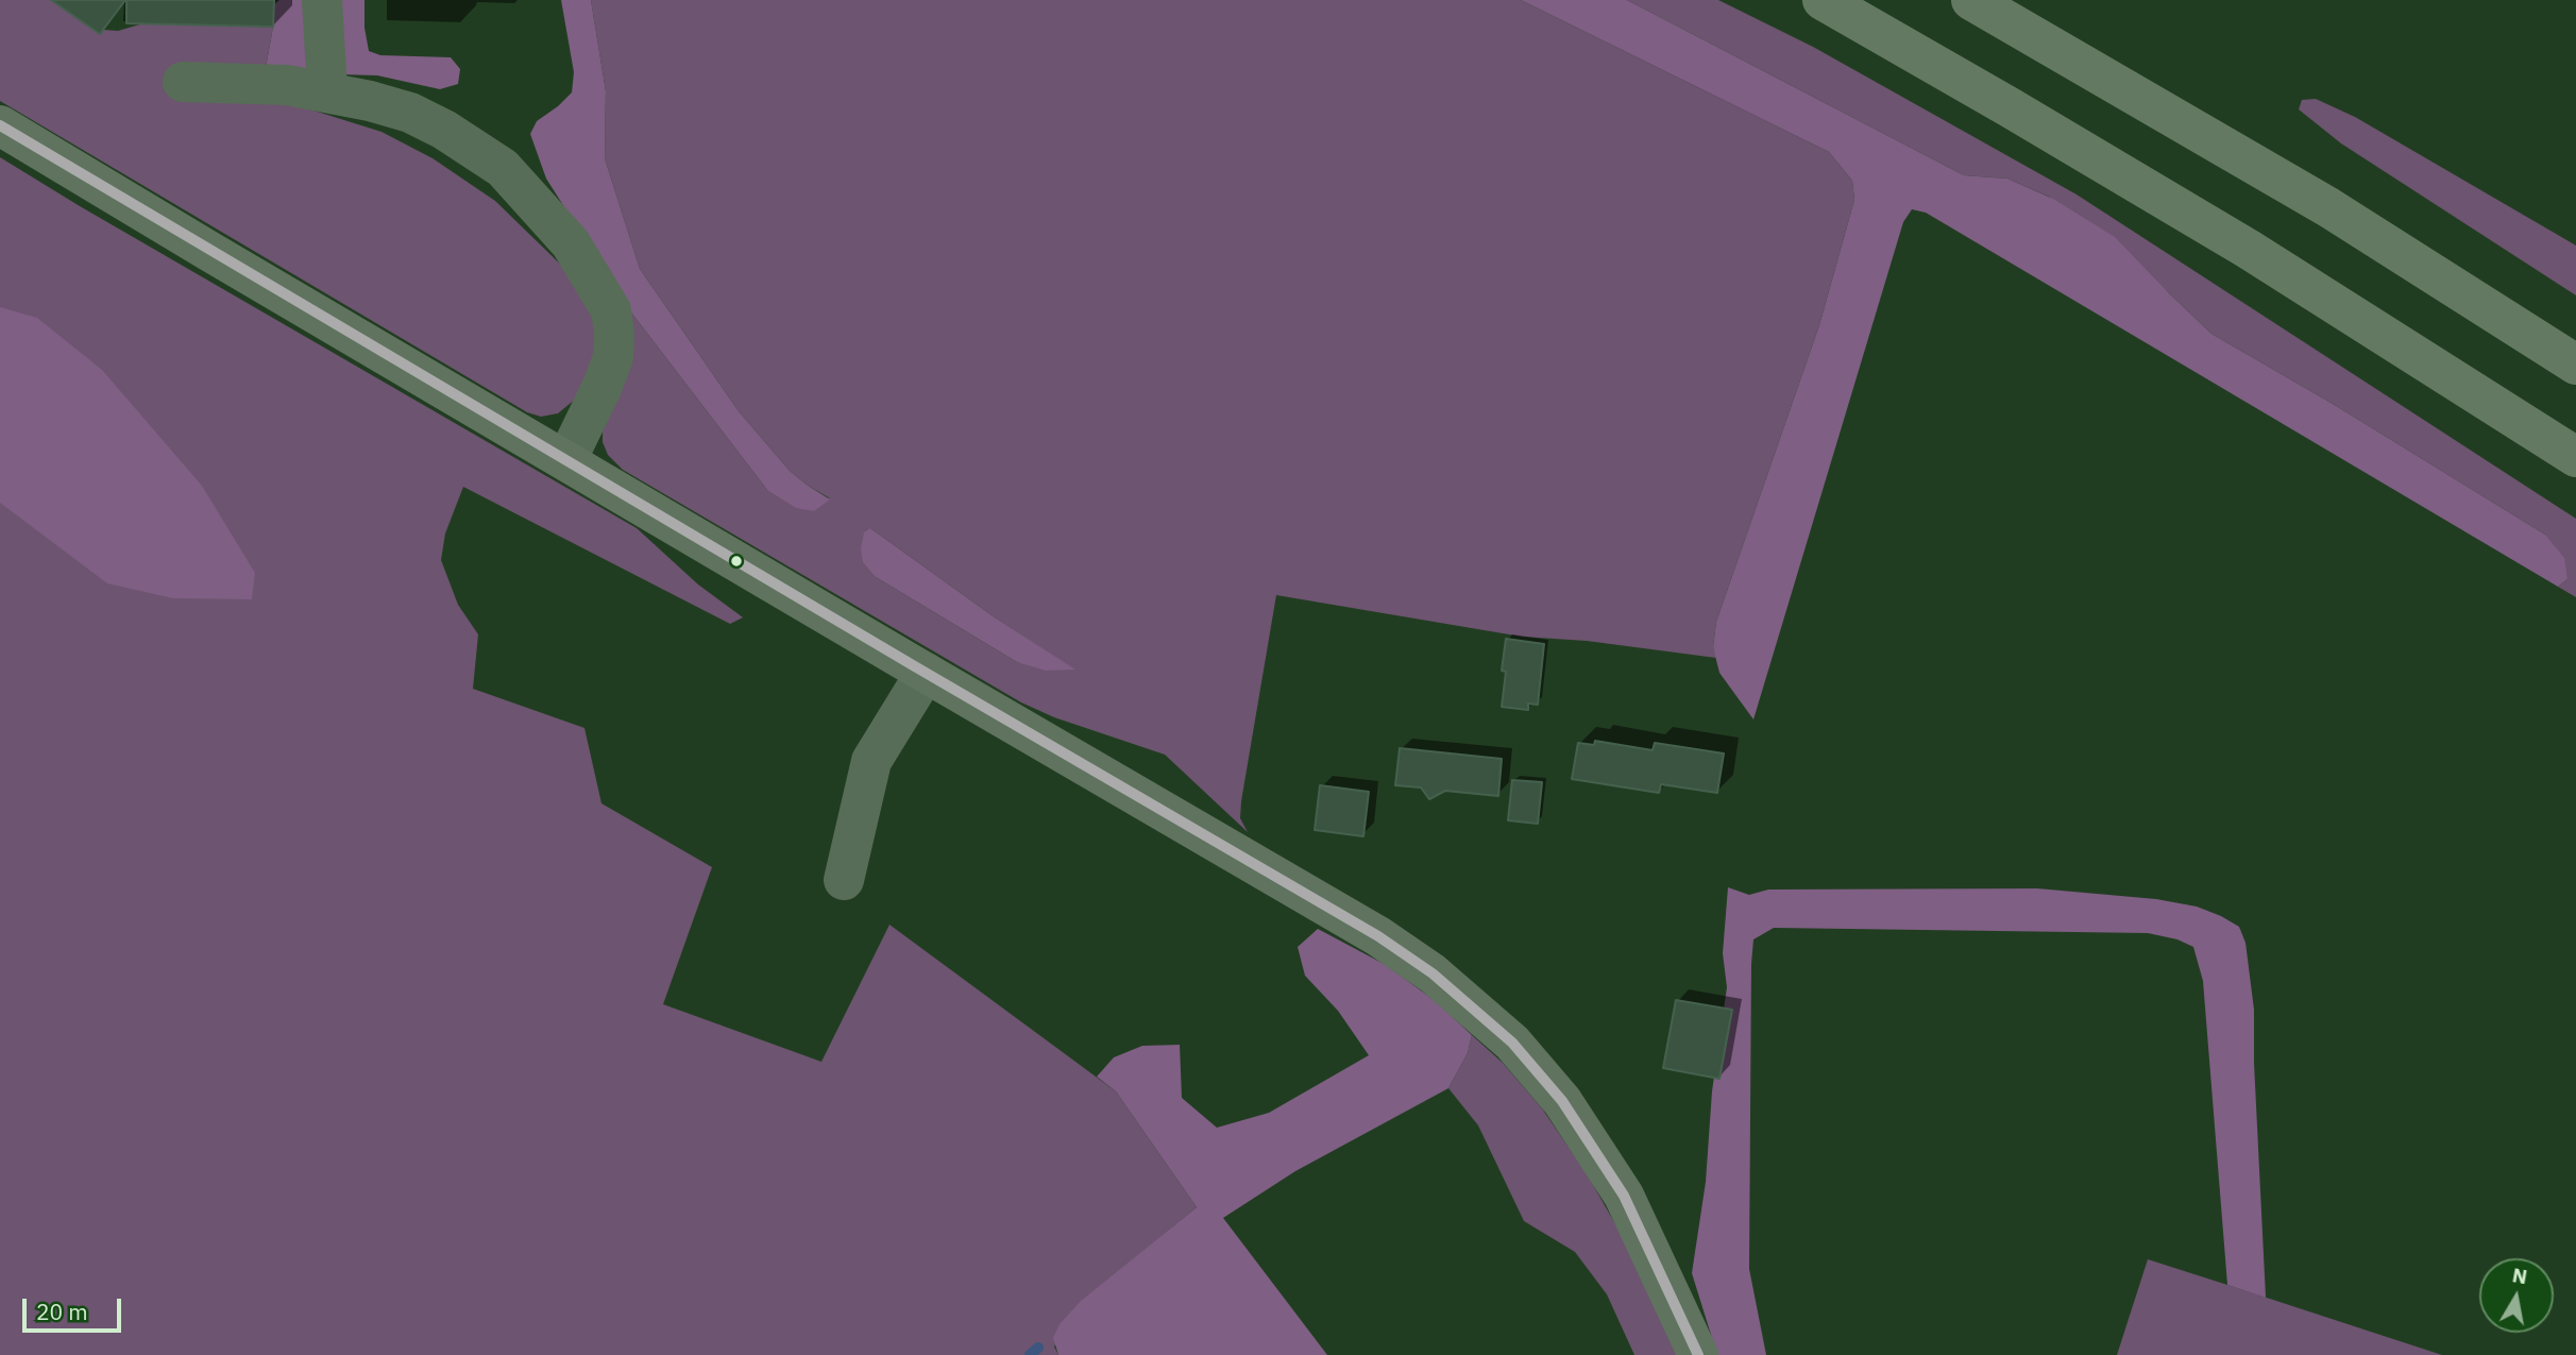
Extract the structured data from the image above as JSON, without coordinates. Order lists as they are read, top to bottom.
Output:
{
  "scale_bar": "20 m",
  "north": "top"
}
